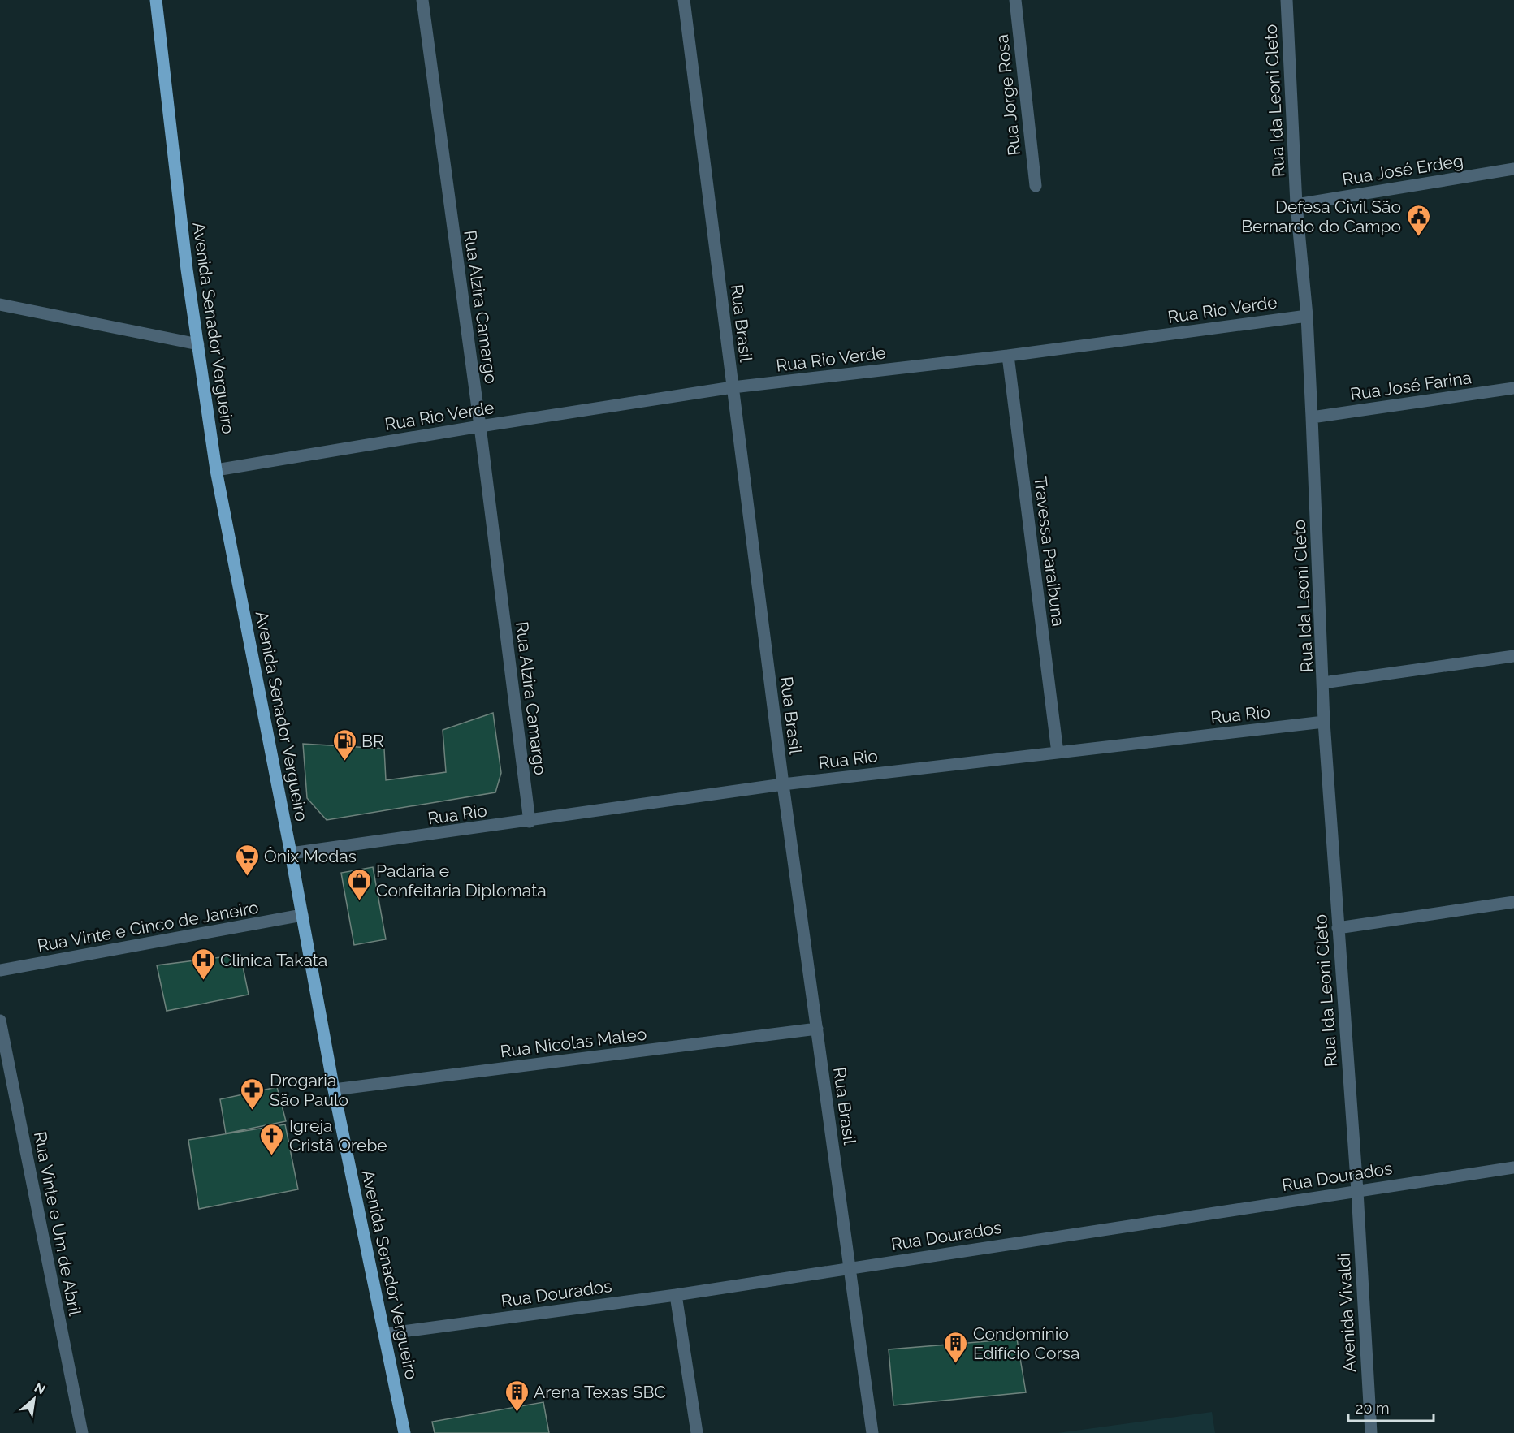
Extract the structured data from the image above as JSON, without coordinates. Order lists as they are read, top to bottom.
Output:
{
  "streets": {
    "main road": ["Avenida Senador Vergueiro"],
    "street": [
      "Rua Jorge Rosa",
      "Rua Ida Leoni Cleto",
      "Rua José Erdeg",
      "Rua Alzira Camargo",
      "Rua Rio Verde",
      "Rua Brasil",
      "Rua José Farina",
      "Travessa Paraibuna",
      "Rua Rio",
      "Rua Vinte e Cinco de Janeiro",
      "Rua Nicolas Mateo",
      "Rua Dourados",
      "Rua Vinte e Um de Abril",
      "Avenida Vivaldi"
    ]
  },
  "crossings": [
    ["Rua Ida Leoni Cleto", "Rua José Erdeg"],
    ["Rua Ida Leoni Cleto", "Rua Rio Verde"],
    ["Rua Ida Leoni Cleto", "Rua José Farina"],
    ["Rua Ida Leoni Cleto", "Rua Rio"],
    ["Rua Ida Leoni Cleto", "Rua Dourados"],
    ["Rua Ida Leoni Cleto", "Avenida Vivaldi"],
    ["Rua Alzira Camargo", "Rua Rio Verde"],
    ["Rua Alzira Camargo", "Rua Rio"],
    ["Rua Rio Verde", "Rua Brasil"],
    ["Rua Rio Verde", "Avenida Senador Vergueiro"],
    ["Rua Rio Verde", "Travessa Paraibuna"],
    ["Rua Brasil", "Rua Rio"],
    ["Rua Brasil", "Rua Nicolas Mateo"],
    ["Rua Brasil", "Rua Dourados"],
    ["Avenida Senador Vergueiro", "Rua Rio"],
    ["Avenida Senador Vergueiro", "Rua Vinte e Cinco de Janeiro"],
    ["Avenida Senador Vergueiro", "Rua Nicolas Mateo"],
    ["Avenida Senador Vergueiro", "Rua Dourados"],
    ["Travessa Paraibuna", "Rua Rio"],
    ["Rua Dourados", "Avenida Vivaldi"]
  ],
  "places": {
    "public building": ["Defesa Civil São Bernardo do Campo"],
    "fuel station": ["BR"],
    "supermarket": ["Ônix Modas"],
    "shop": ["Padaria e Confeitaria Diplomata"],
    "hospital": ["Clinica Takata"],
    "pharmacy": ["Drogaria São Paulo"],
    "church": ["Igreja Cristã Orebe"],
    "building": ["Condomínio Edifício Corsa", "Arena Texas SBC"]
  },
  "scale_bar": "20 m",
  "north": "top right"
}
